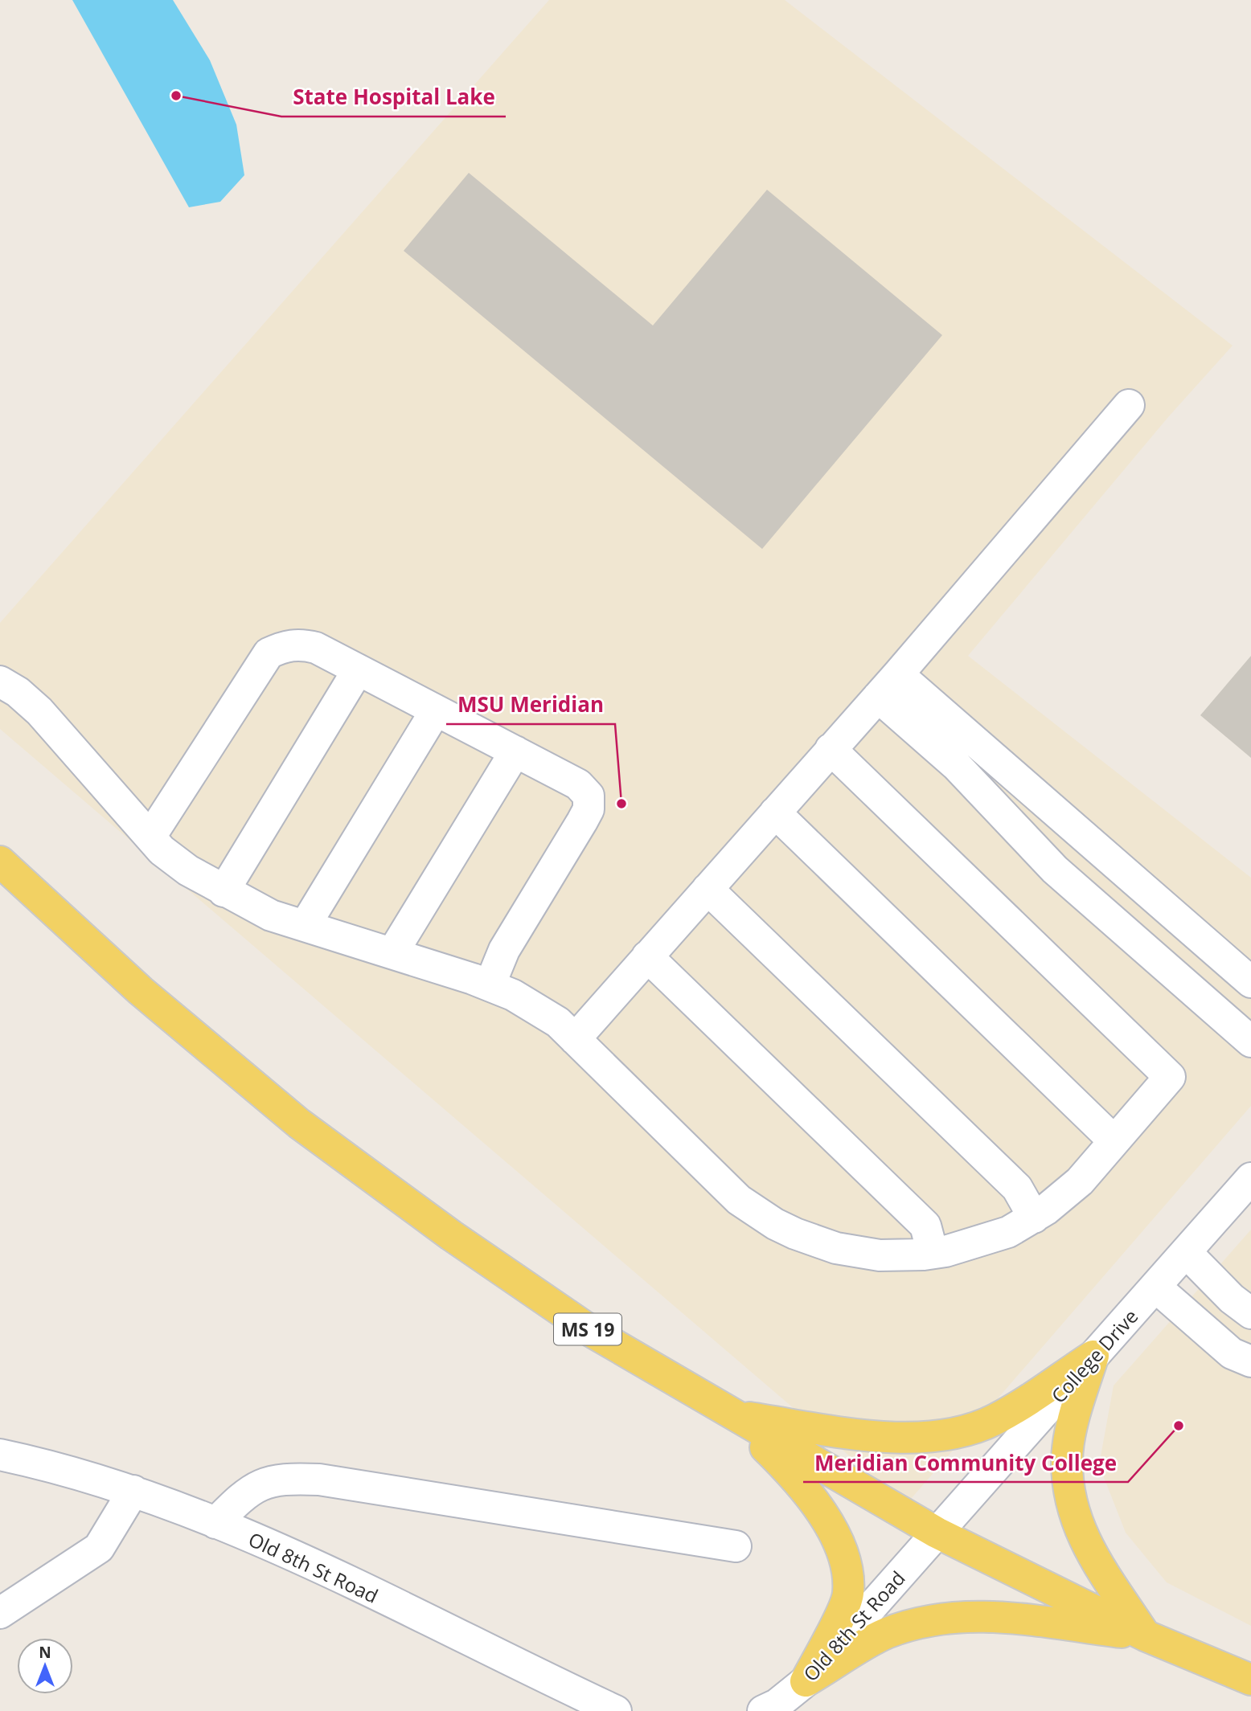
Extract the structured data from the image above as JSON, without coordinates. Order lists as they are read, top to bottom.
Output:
{
  "streets": {
    "main road": ["MS 19"],
    "street": ["College Drive", "Old 8th St Road"]
  },
  "crossings": [
    ["MS 19", "College Drive"],
    ["MS 19", "Old 8th St Road"],
    ["College Drive", "Old 8th St Road"]
  ],
  "places": ["State Hospital Lake", "MSU Meridian", "Meridian Community College"],
  "north": "top"
}
